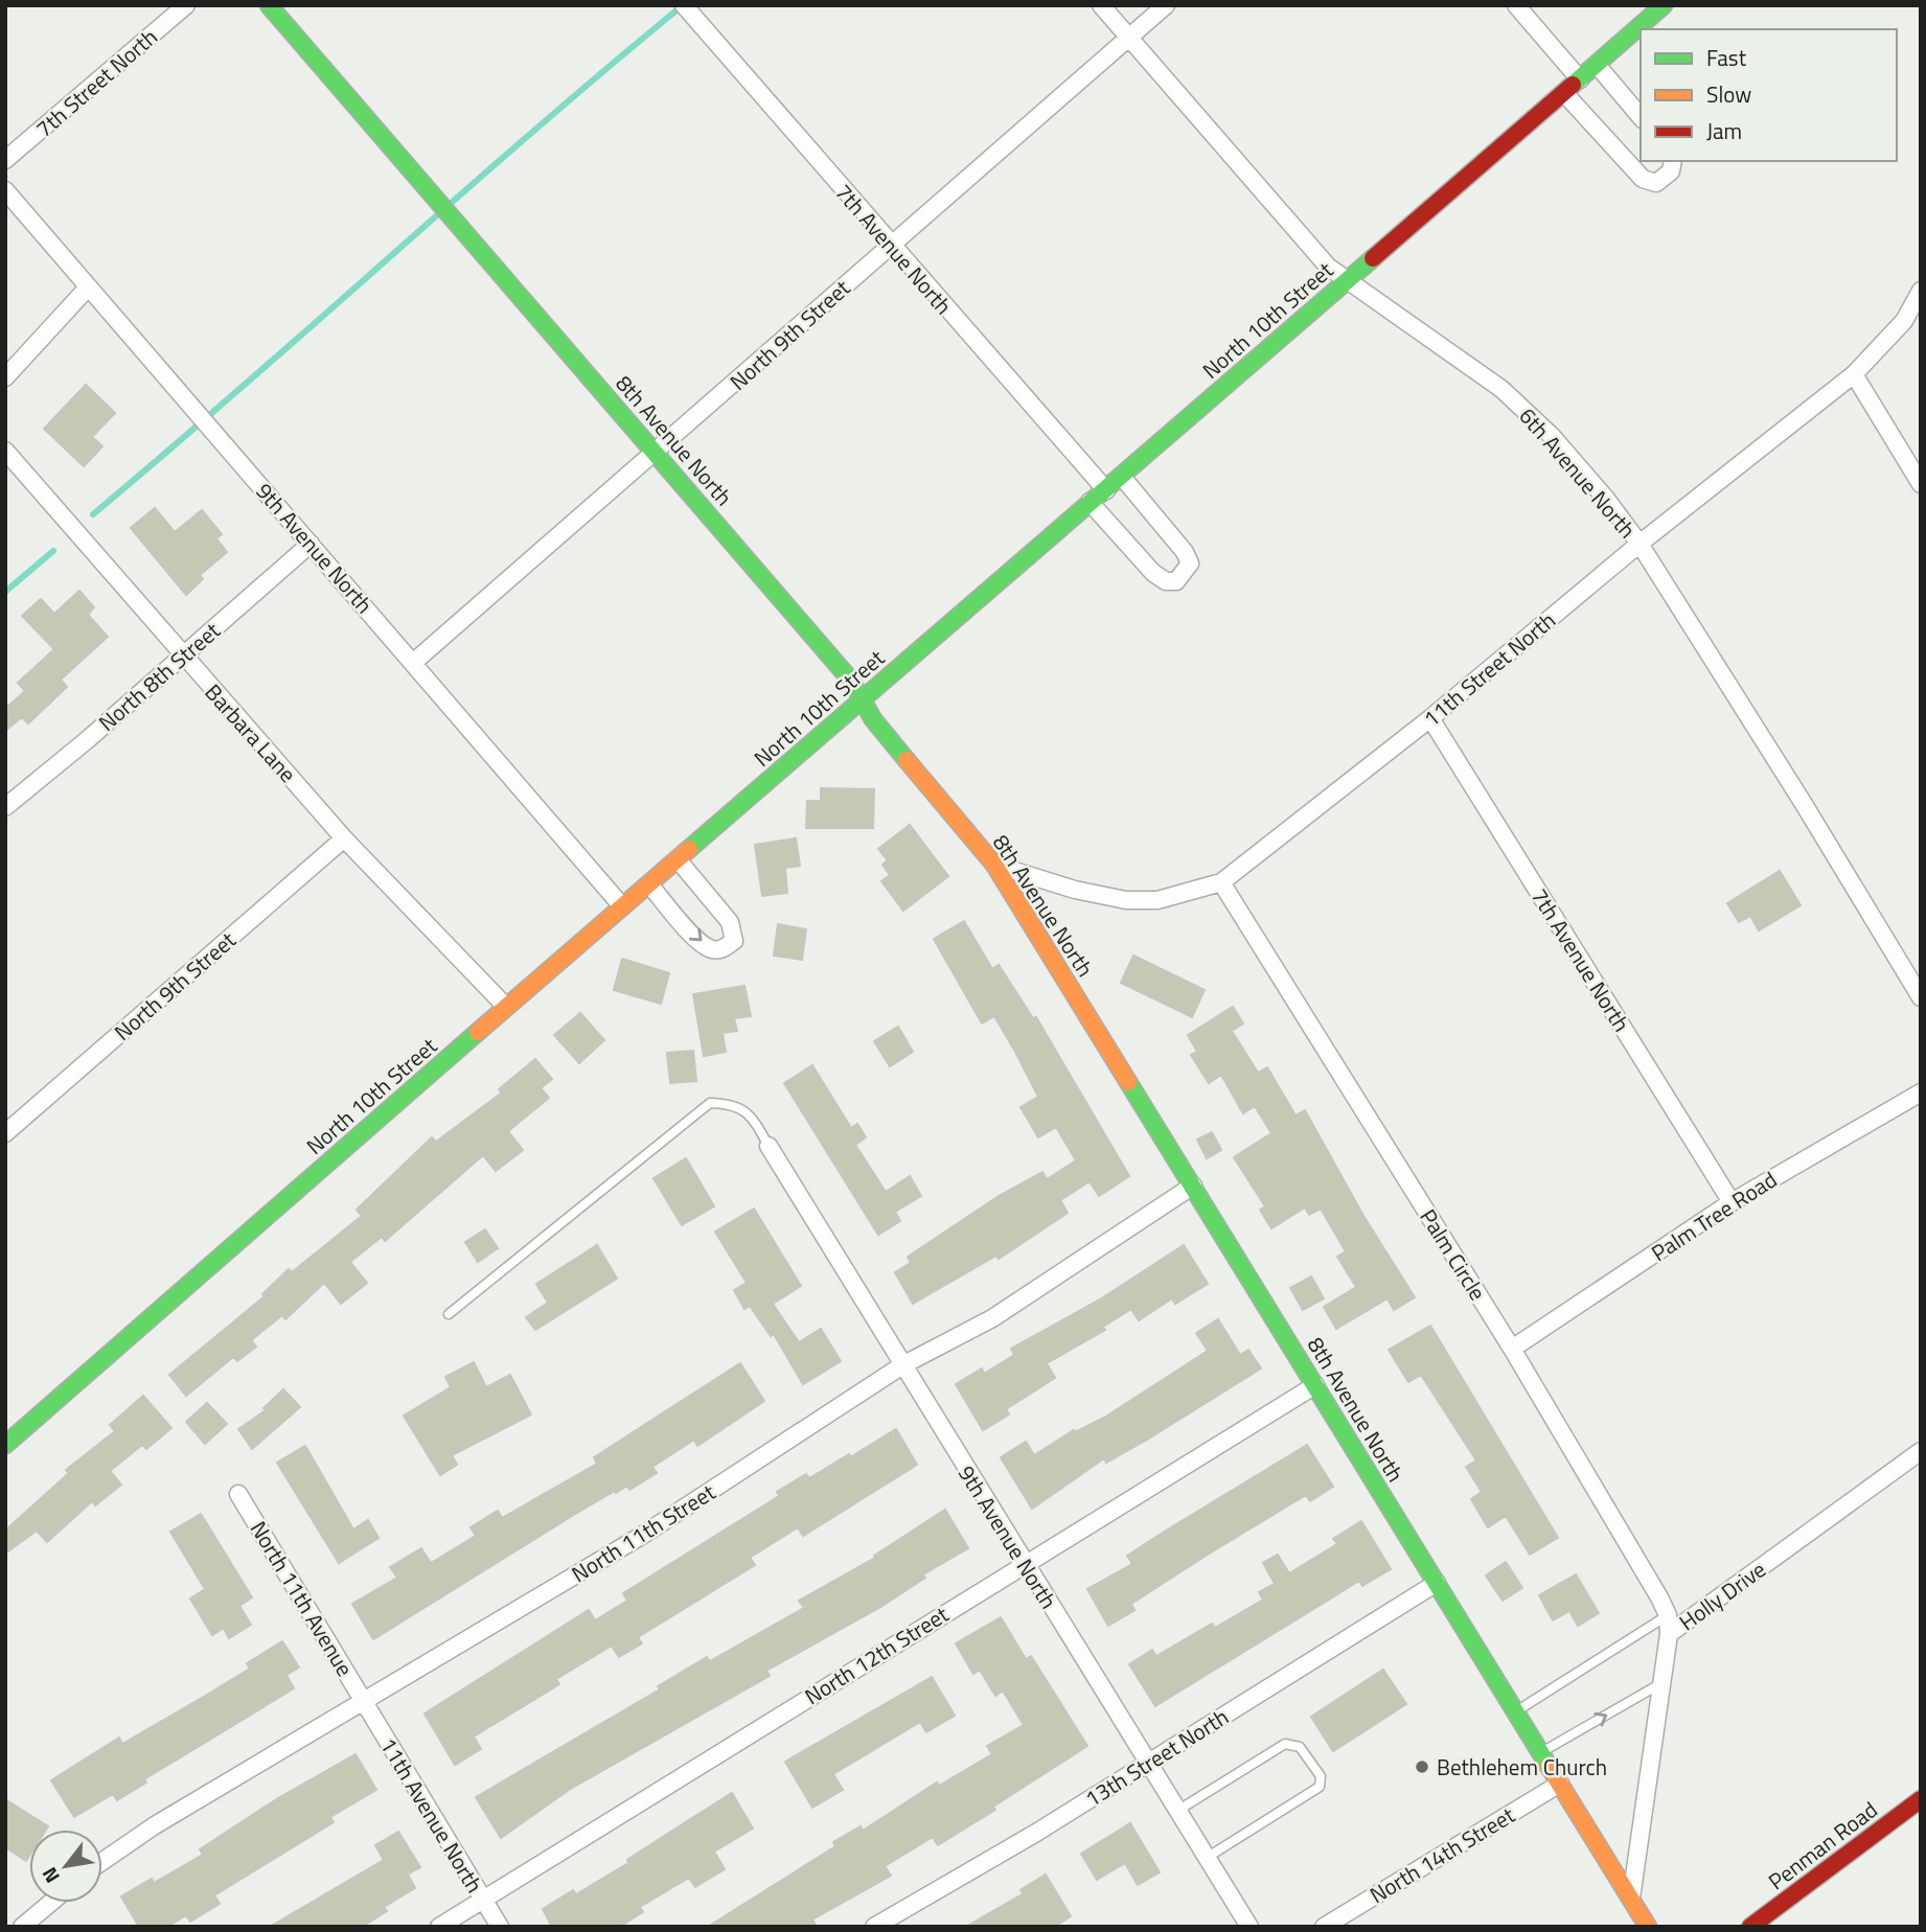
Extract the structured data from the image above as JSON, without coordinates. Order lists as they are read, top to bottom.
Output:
{
  "streets": {
    "street": [
      "7th Street North",
      "7th Avenue North",
      "North 10th Street",
      "North 9th Street",
      "8th Avenue North",
      "6th Avenue North",
      "9th Avenue North",
      "11th Street North",
      "North 8th Street",
      "Barbara Lane",
      "Palm Tree Road",
      "Palm Circle",
      "North 11th Street",
      "Holly Drive",
      "North 11th Avenue",
      "North 12th Street",
      "13th Street North",
      "11th Avenue North",
      "Penman Road",
      "North 14th Street"
    ]
  },
  "crossings": [
    ["7th Avenue North", "North 10th Street"],
    ["7th Avenue North", "North 9th Street"],
    ["7th Avenue North", "11th Street North"],
    ["7th Avenue North", "Palm Tree Road"],
    ["North 10th Street", "8th Avenue North"],
    ["North 10th Street", "6th Avenue North"],
    ["North 10th Street", "9th Avenue North"],
    ["North 10th Street", "Barbara Lane"],
    ["North 9th Street", "8th Avenue North"],
    ["North 9th Street", "6th Avenue North"],
    ["North 9th Street", "9th Avenue North"],
    ["North 9th Street", "Barbara Lane"],
    ["8th Avenue North", "11th Street North"],
    ["8th Avenue North", "North 11th Street"],
    ["8th Avenue North", "Holly Drive"],
    ["8th Avenue North", "North 12th Street"],
    ["8th Avenue North", "13th Street North"],
    ["8th Avenue North", "North 14th Street"],
    ["6th Avenue North", "11th Street North"],
    ["9th Avenue North", "North 8th Street"],
    ["9th Avenue North", "North 11th Street"],
    ["9th Avenue North", "North 12th Street"],
    ["9th Avenue North", "13th Street North"],
    ["11th Street North", "Palm Circle"],
    ["North 8th Street", "Barbara Lane"],
    ["Palm Tree Road", "Palm Circle"],
    ["Palm Circle", "Holly Drive"],
    ["North 11th Street", "North 11th Avenue"],
    ["North 11th Street", "11th Avenue North"],
    ["North 11th Avenue", "11th Avenue North"],
    ["North 12th Street", "11th Avenue North"]
  ],
  "places": ["Bethlehem Church"],
  "legend": ["Fast", "Slow", "Jam"],
  "north": "bottom left"
}
